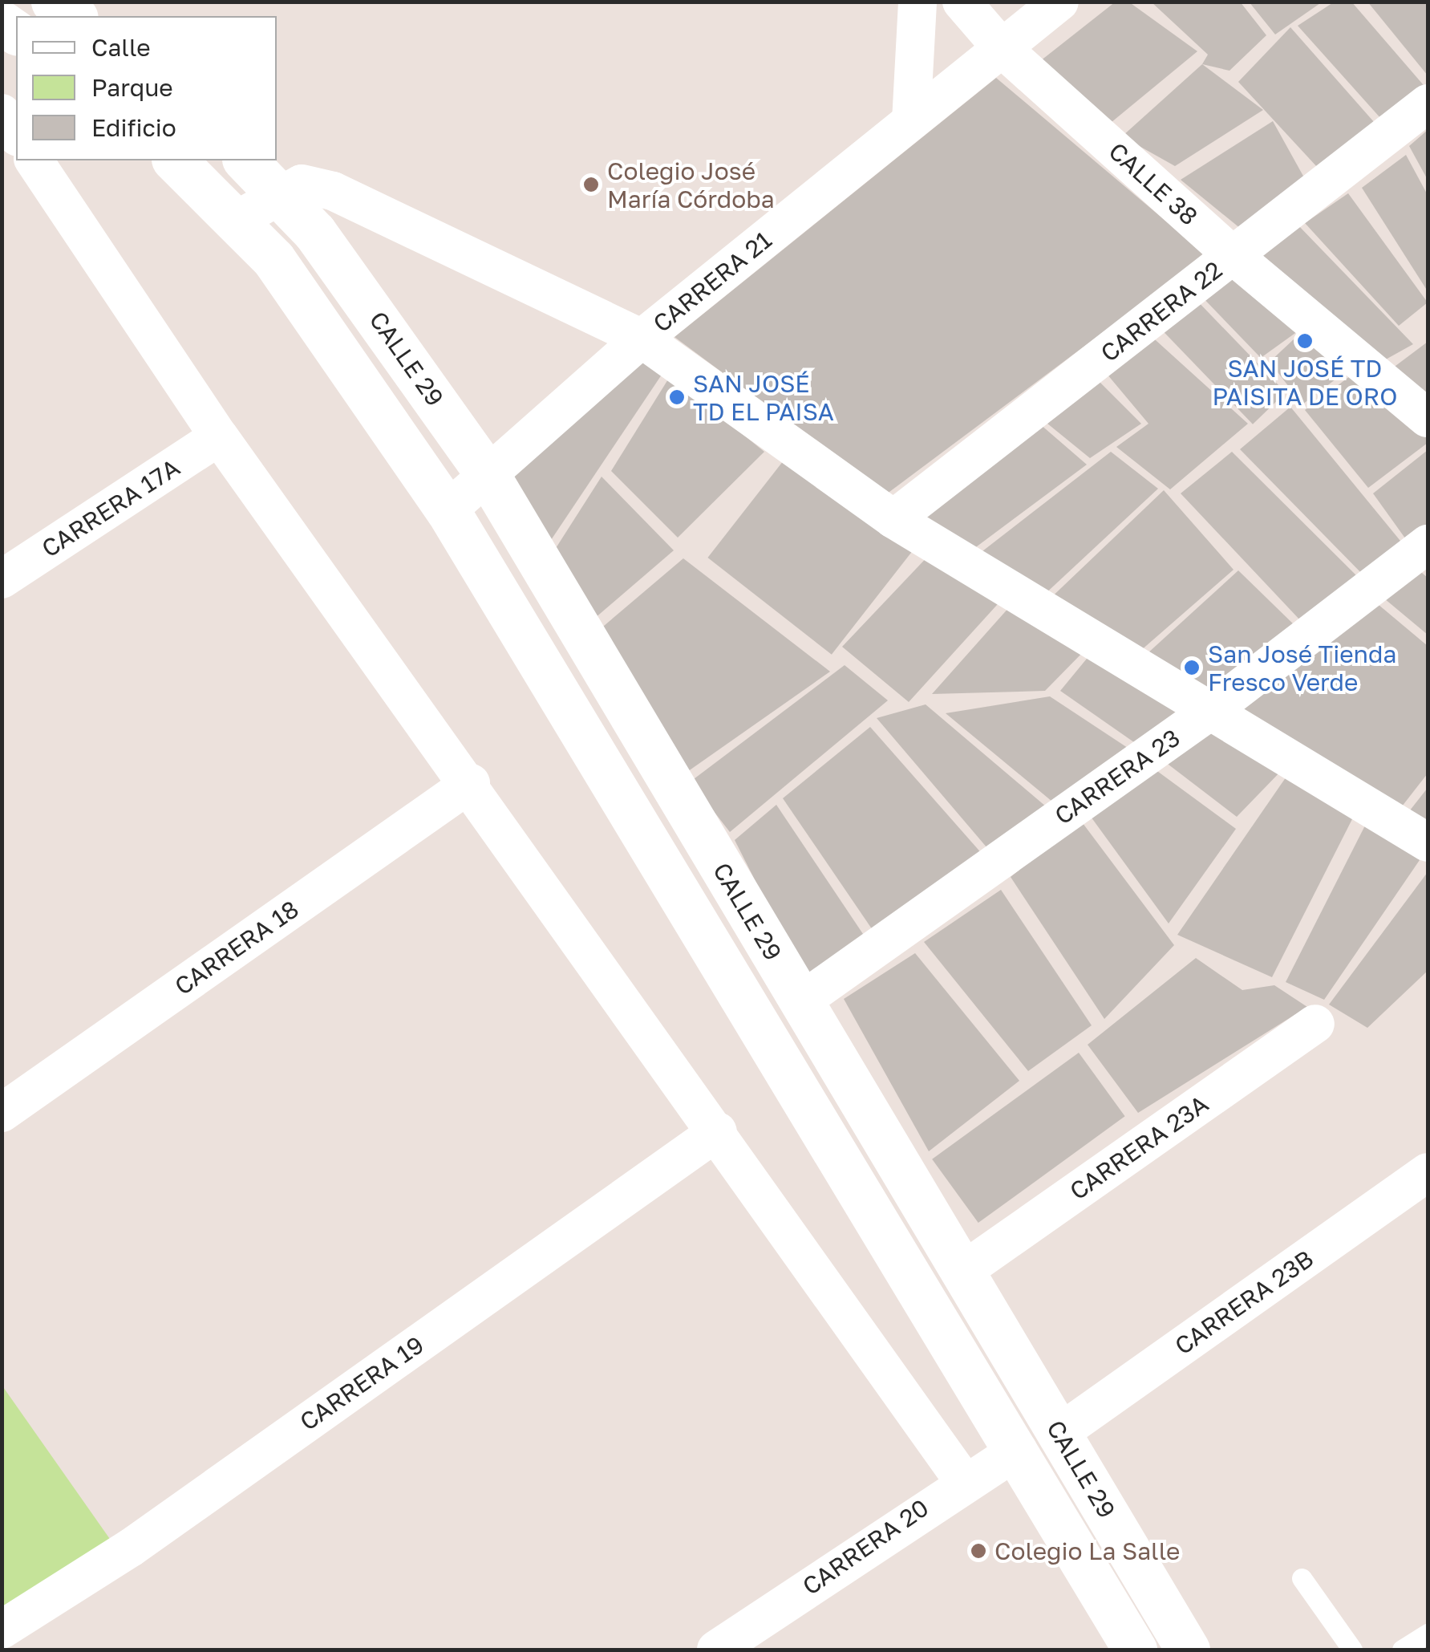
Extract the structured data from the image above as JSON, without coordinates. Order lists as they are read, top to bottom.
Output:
{
  "streets": {
    "main road": ["CALLE 29"],
    "street": [
      "CALLE 38",
      "CARRERA 21",
      "CARRERA 22",
      "CARRERA 17A",
      "CARRERA 23",
      "CARRERA 18",
      "CARRERA 23A",
      "CARRERA 23B",
      "CARRERA 19",
      "CARRERA 20"
    ]
  },
  "crossings": [
    ["CALLE 38", "CARRERA 21"],
    ["CALLE 38", "CARRERA 22"],
    ["CARRERA 21", "CALLE 29"],
    ["CALLE 29", "CARRERA 23"],
    ["CALLE 29", "CARRERA 23A"],
    ["CALLE 29", "CARRERA 23B"],
    ["CALLE 29", "CARRERA 20"]
  ],
  "places": [
    "Colegio José María Córdoba",
    "SAN JOSÉ TD PAISITA DE ORO",
    "SAN JOSÉ TD EL PAISA",
    "San José Tienda Fresco Verde",
    "Colegio La Salle"
  ],
  "legend": ["Calle", "Parque", "Edificio"]
}
